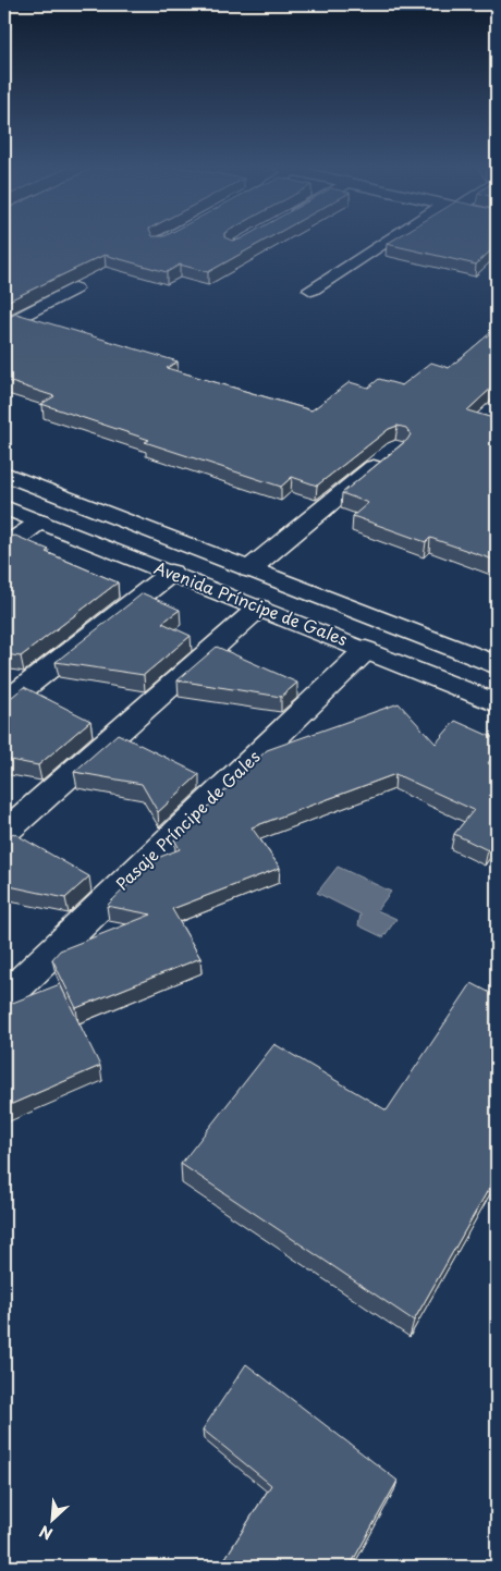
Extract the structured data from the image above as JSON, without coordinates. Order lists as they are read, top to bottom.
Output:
{
  "streets": {
    "street": ["Avenida Príncipe de Gales", "Pasaje Príncipe de Gales"]
  },
  "crossings": [
    ["Avenida Príncipe de Gales", "Pasaje Príncipe de Gales"]
  ],
  "north": "bottom left"
}
